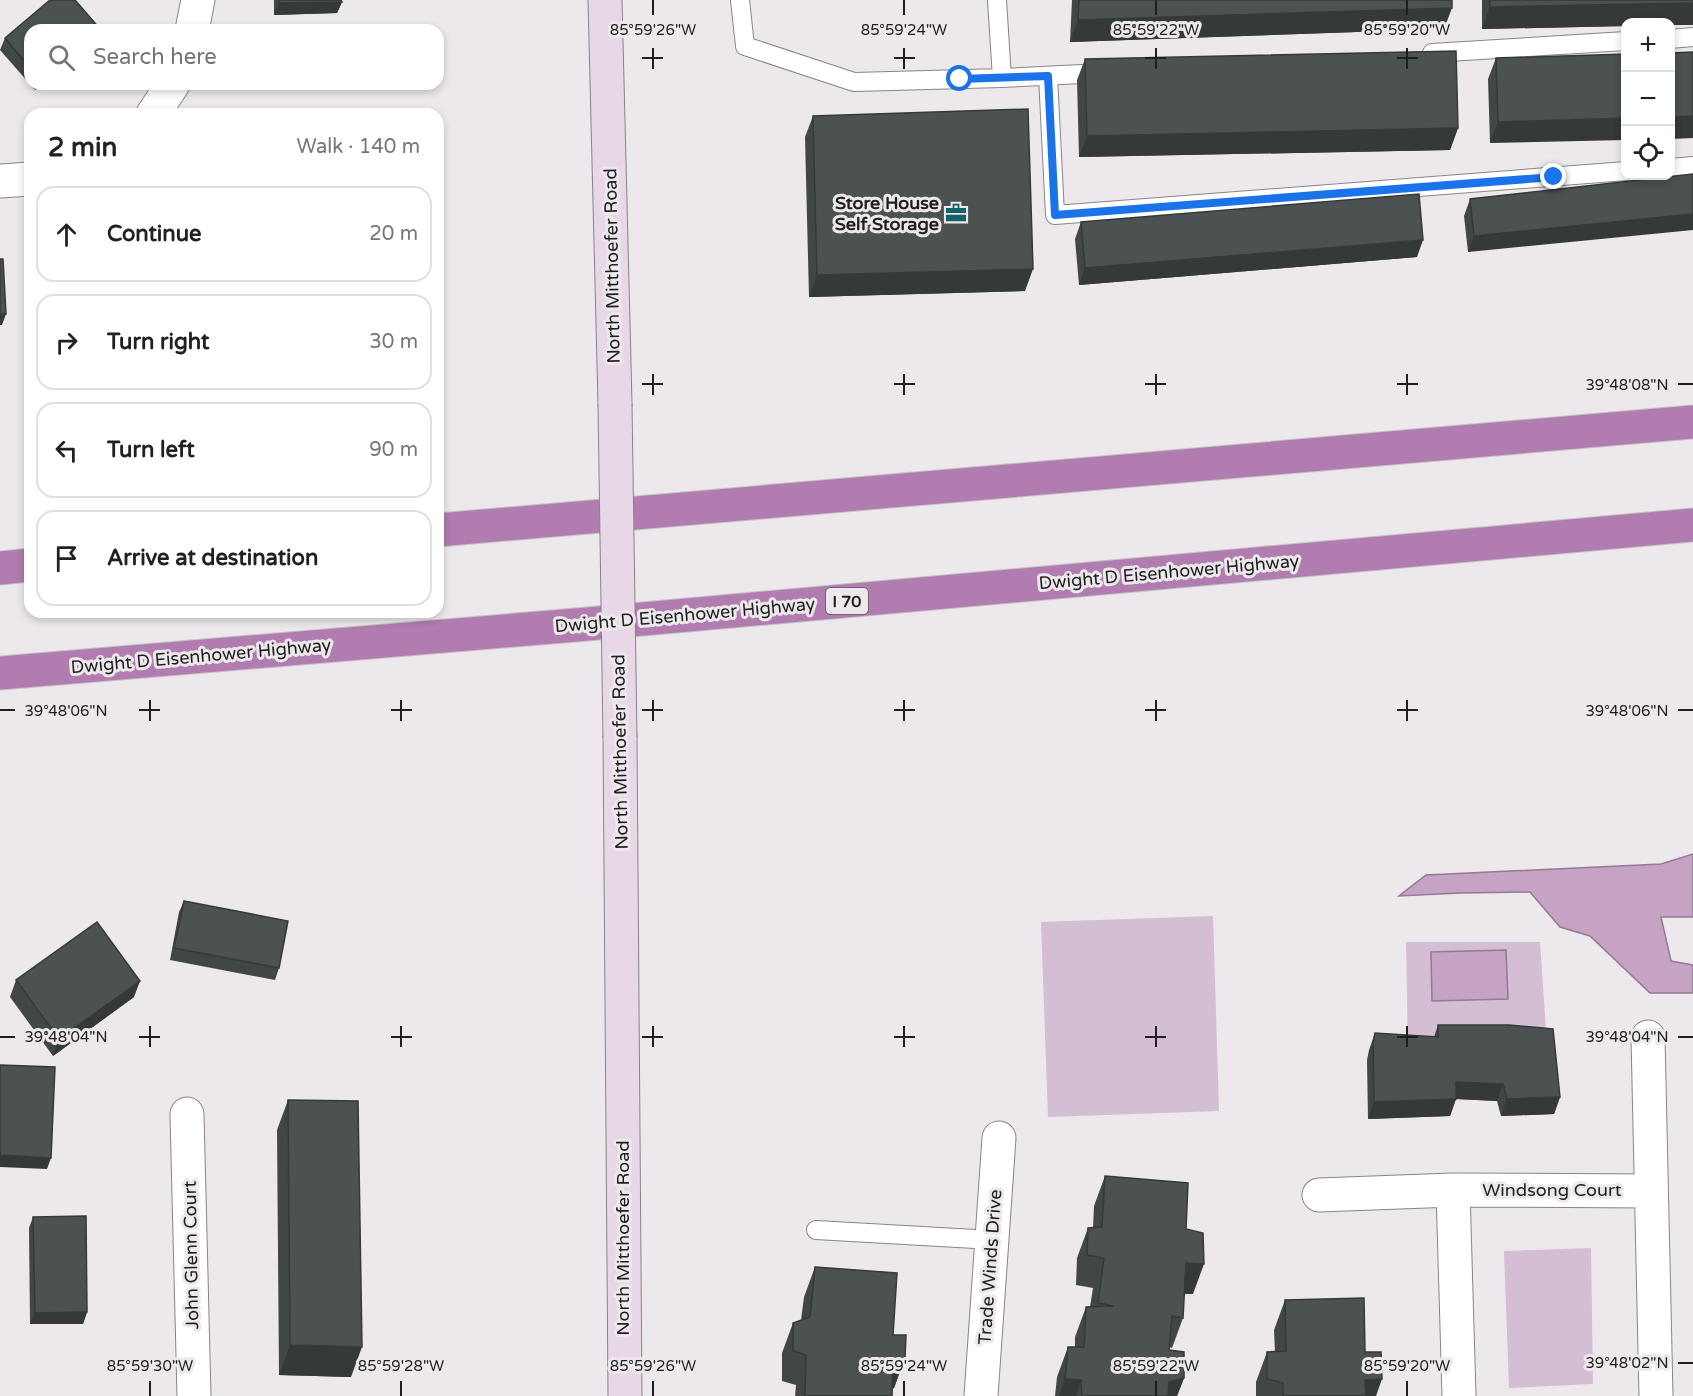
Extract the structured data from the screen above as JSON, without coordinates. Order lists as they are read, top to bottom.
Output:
{
  "streets": {
    "highway": ["Dwight D Eisenhower Highway", "I 70"],
    "main road": ["North Mitthoefer Road"],
    "street": ["Windsong Court", "John Glenn Court", "Trade Winds Drive"]
  },
  "places": {
    "office": ["Store House Self Storage"]
  },
  "page": {
    "map_buttons": ["+", "−"],
    "search": "Search here",
    "heading": ["2 min", "Walk · 140 m"],
    "list": [
      ["Continue", "20 m"],
      ["Turn right", "30 m"],
      ["Turn left", "90 m"],
      "Arrive at destination"
    ]
  },
  "coordinates": [
    "85°59'26\"W",
    "85°59'24\"W",
    "85°59'22\"W",
    "85°59'20\"W",
    "39°48'08\"N",
    "39°48'06\"N",
    "39°48'04\"N",
    "39°48'02\"N",
    "85°59'30\"W",
    "85°59'28\"W"
  ]
}
